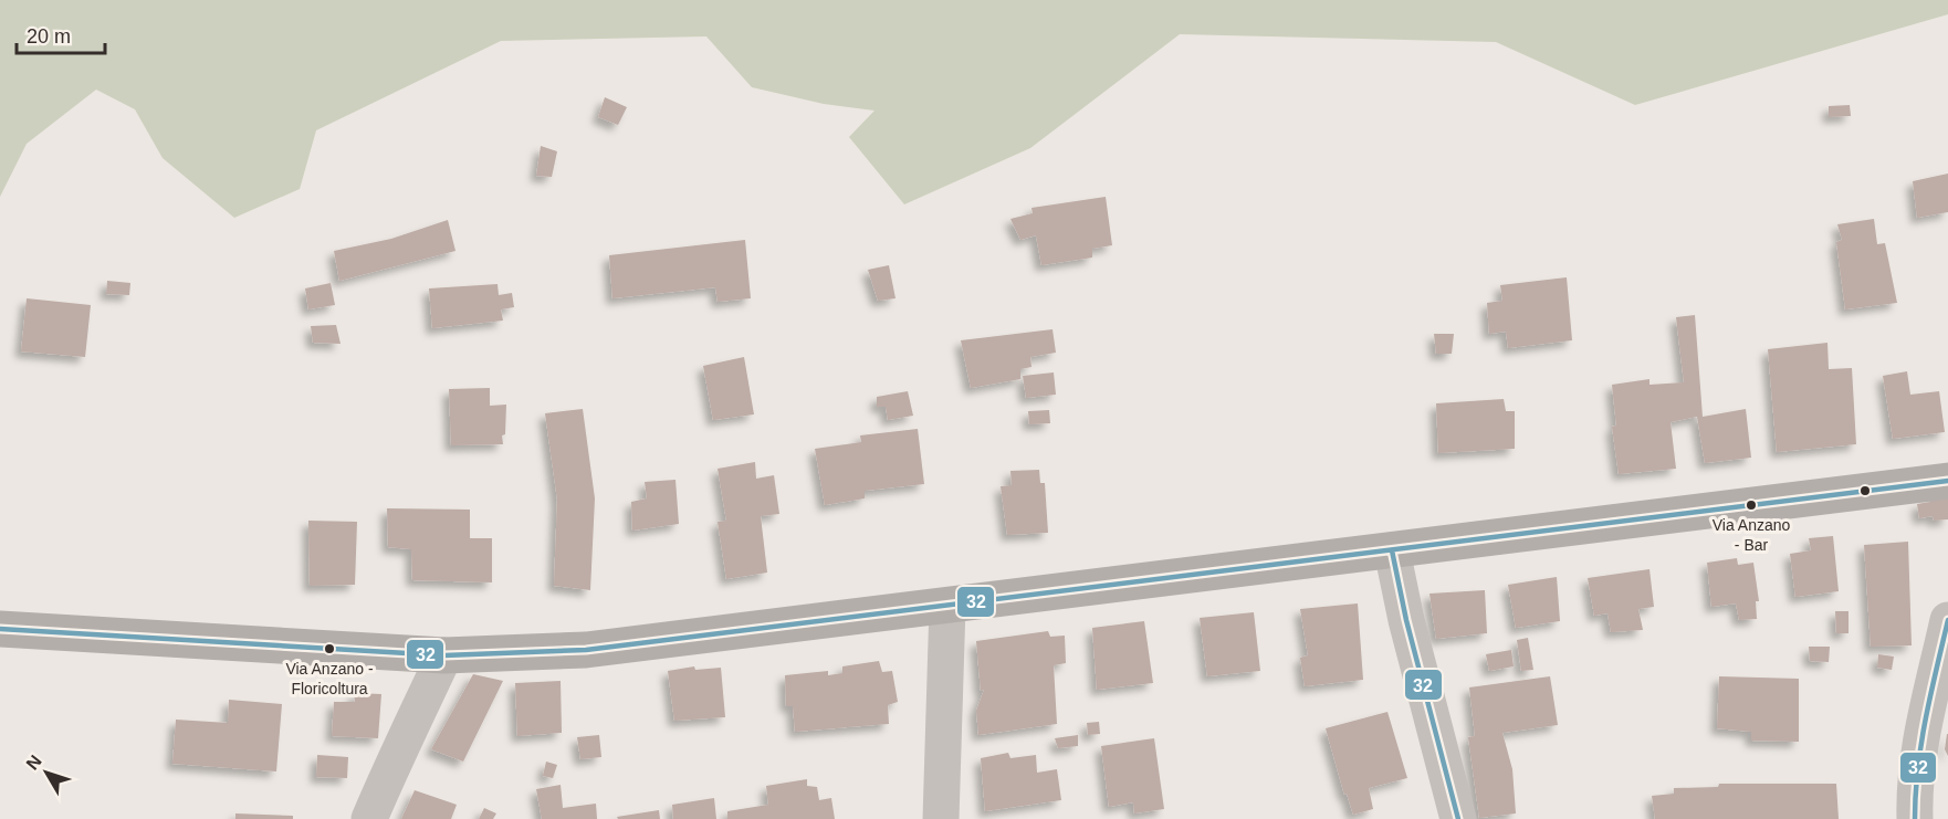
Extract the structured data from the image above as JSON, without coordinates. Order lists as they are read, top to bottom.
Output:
{
  "places": ["Via Anzano - Bar", "Via Anzano - Floricoltura"],
  "lines": ["transit line 32"],
  "scale_bar": "20 m",
  "north": "top left"
}
